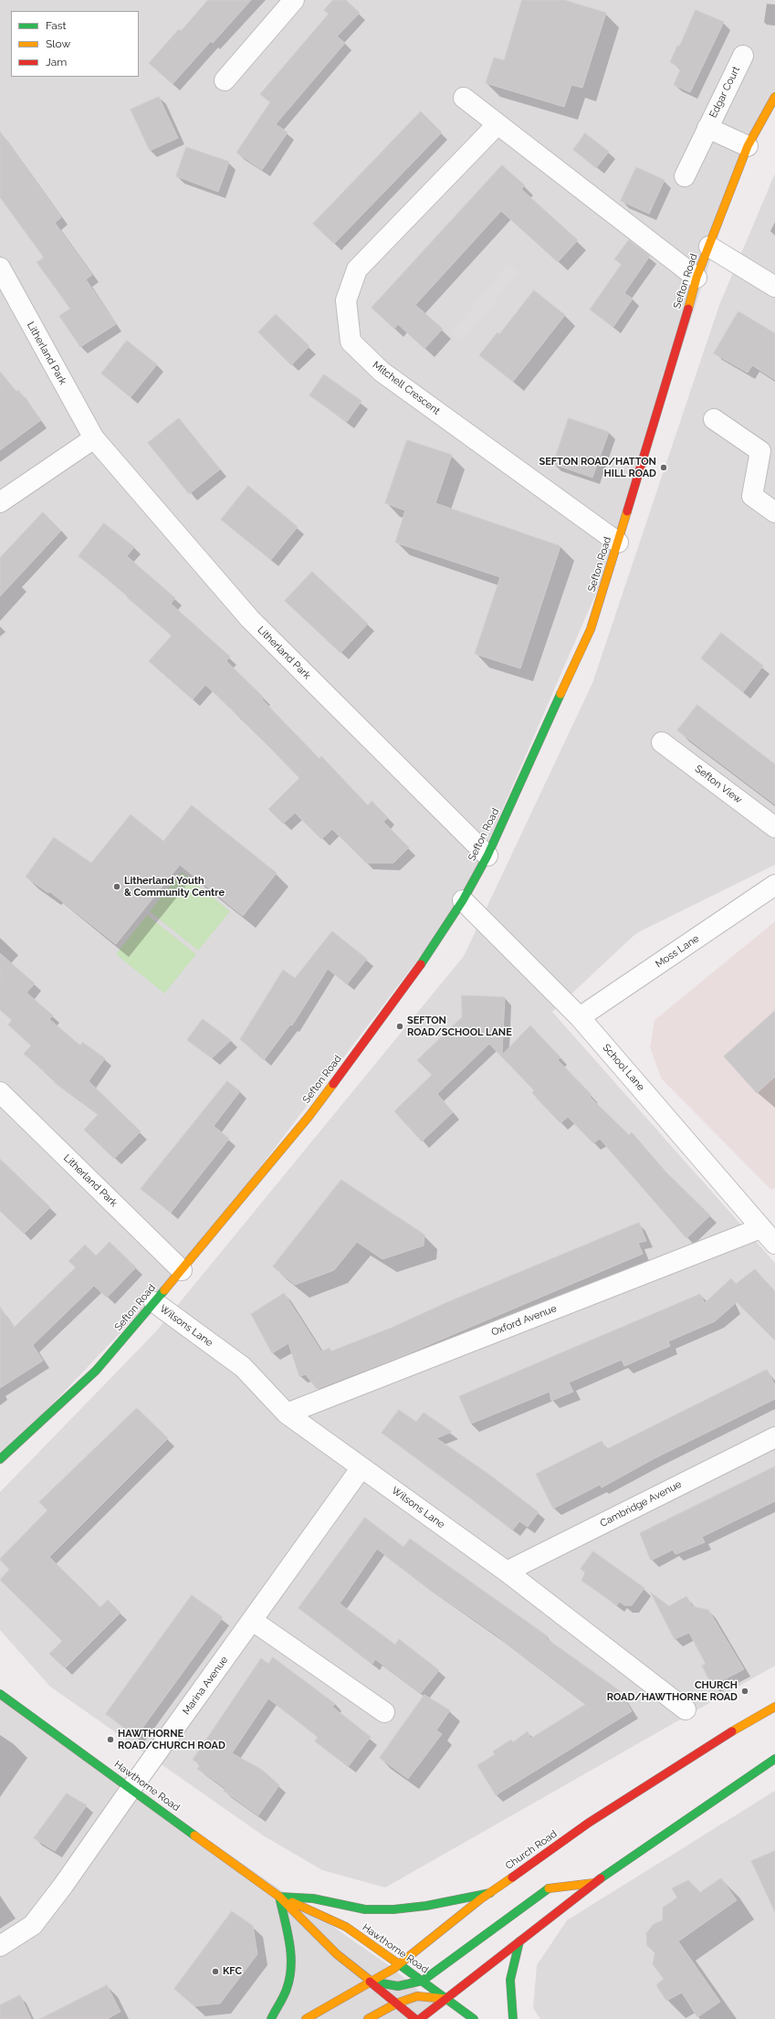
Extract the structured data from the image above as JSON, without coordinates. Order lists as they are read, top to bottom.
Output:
{
  "streets": {
    "main road": ["Sefton Road", "Hawthorne Road", "Church Road"],
    "street": [
      "Edgar Court",
      "Litherland Park",
      "Mitchell Crescent",
      "Sefton View",
      "Moss Lane",
      "School Lane",
      "Oxford Avenue",
      "Wilsons Lane",
      "Cambridge Avenue",
      "Marina Avenue"
    ]
  },
  "crossings": [
    ["Edgar Court", "Sefton Road"],
    ["Sefton Road", "Litherland Park"],
    ["Sefton Road", "Mitchell Crescent"],
    ["Sefton Road", "School Lane"],
    ["Sefton Road", "Wilsons Lane"],
    ["Moss Lane", "School Lane"],
    ["School Lane", "Oxford Avenue"],
    ["Oxford Avenue", "Wilsons Lane"],
    ["Wilsons Lane", "Cambridge Avenue"],
    ["Wilsons Lane", "Marina Avenue"],
    ["Marina Avenue", "Hawthorne Road"],
    ["Hawthorne Road", "Church Road"]
  ],
  "places": [
    "SEFTON ROAD/HATTON HILL ROAD",
    "Litherland Youth & Community Centre",
    "SEFTON ROAD/SCHOOL LANE",
    "CHURCH ROAD/HAWTHORNE ROAD",
    "HAWTHORNE ROAD/CHURCH ROAD",
    "KFC"
  ],
  "legend": ["Fast", "Slow", "Jam"]
}
